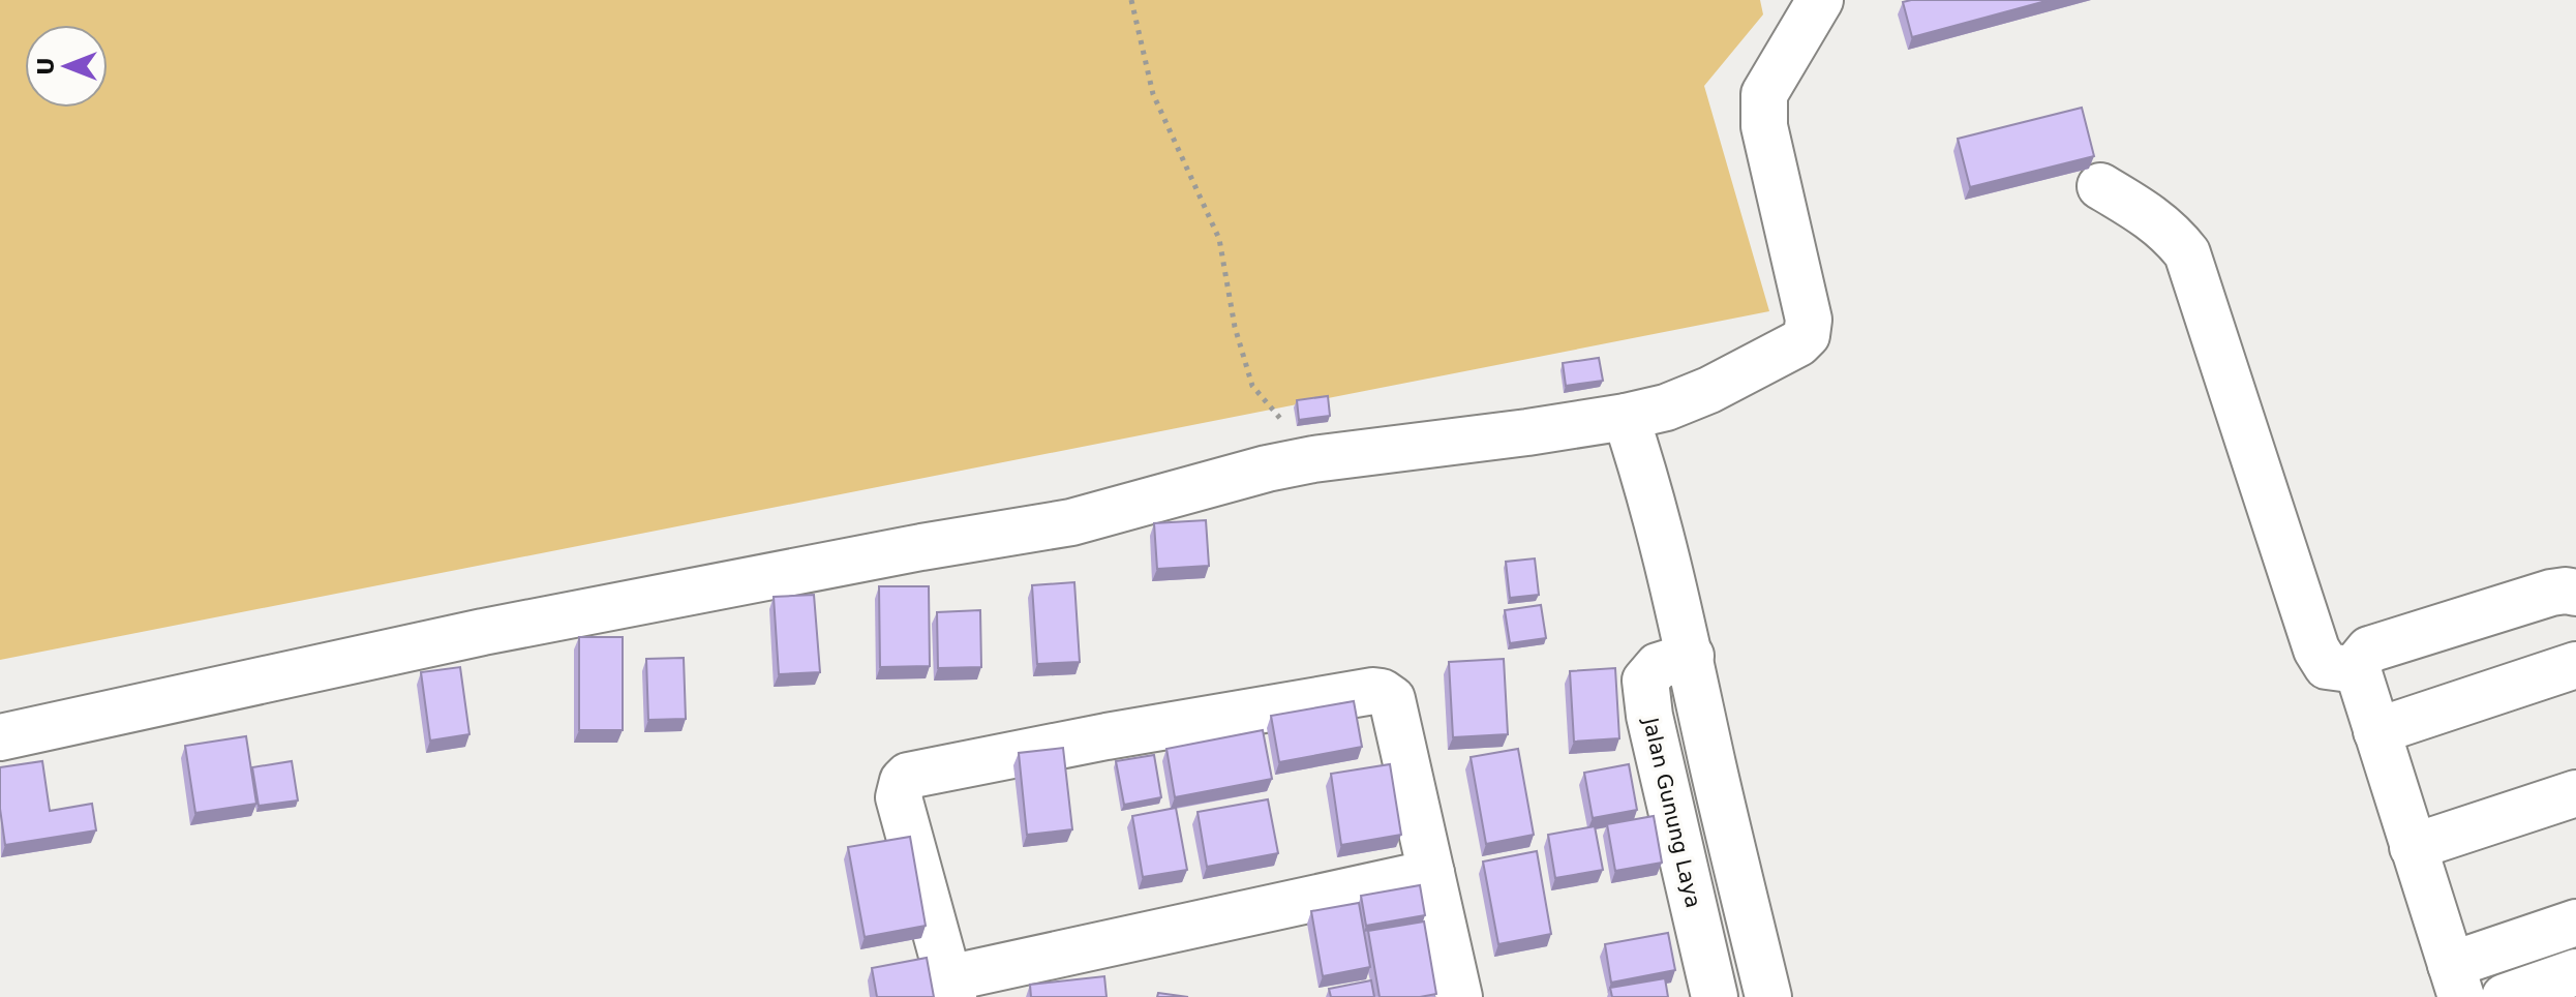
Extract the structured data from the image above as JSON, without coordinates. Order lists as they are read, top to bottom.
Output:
{
  "streets": {
    "street": ["Jalan Gunung Laya"]
  },
  "north": "left"
}
